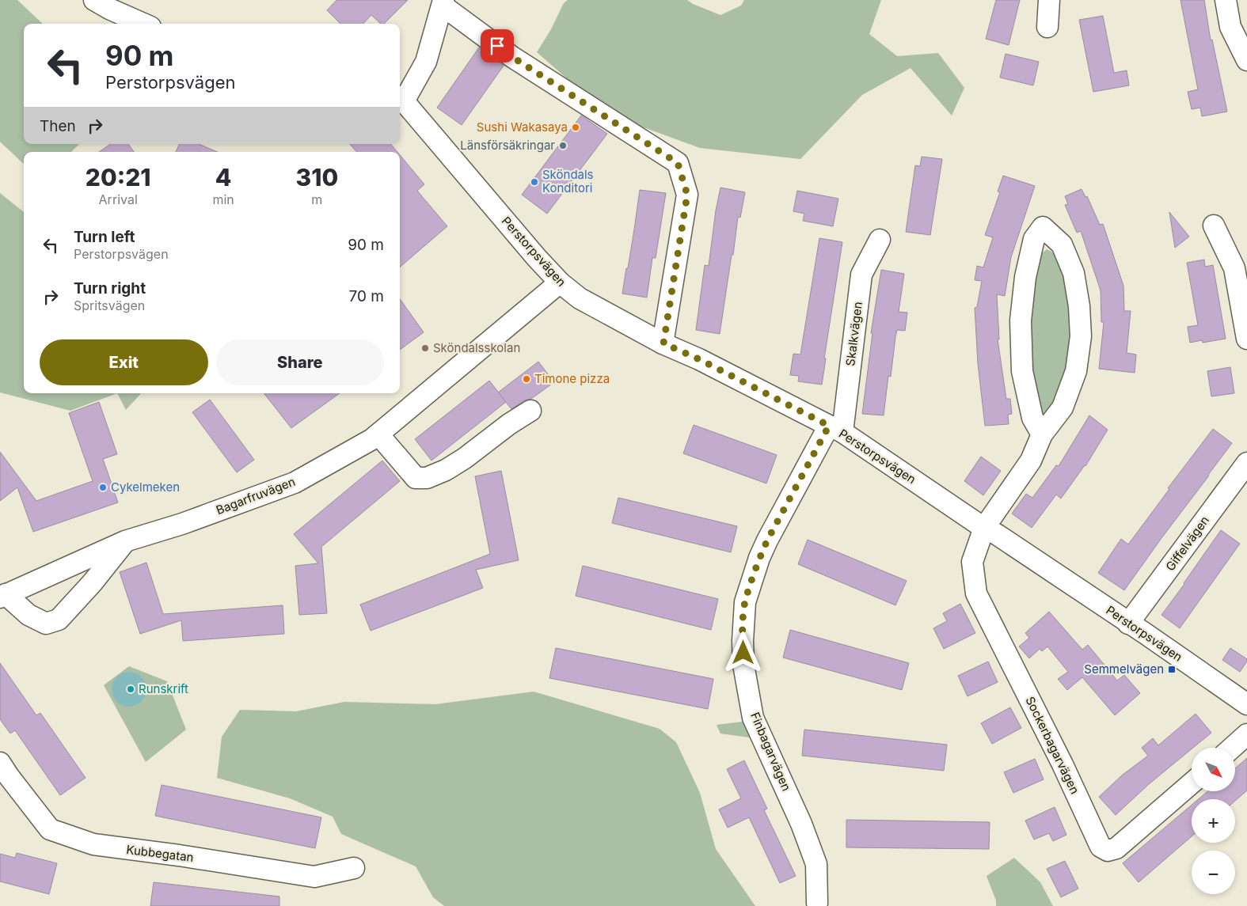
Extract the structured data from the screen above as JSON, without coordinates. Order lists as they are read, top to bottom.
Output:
{
  "streets": {
    "street": [
      "Perstorpsvägen",
      "Skalkvägen",
      "Bagarfruvägen",
      "Giffelvägen",
      "Sockerbagarvägen",
      "Finbagarvägen",
      "Kubbegatan"
    ]
  },
  "crossings": [
    ["Perstorpsvägen", "Skalkvägen"],
    ["Perstorpsvägen", "Bagarfruvägen"],
    ["Perstorpsvägen", "Giffelvägen"],
    ["Perstorpsvägen", "Sockerbagarvägen"],
    ["Perstorpsvägen", "Finbagarvägen"],
    ["Skalkvägen", "Finbagarvägen"]
  ],
  "places": {
    "other": [
      "Sushi Wakasaya",
      "Länsförsäkringar",
      "Sköndals Konditori",
      "Sköndalsskolan",
      "Timone pizza",
      "Cykelmeken",
      "Runskrift"
    ],
    "transit": ["Semmelvägen"]
  },
  "north": "bottom right",
  "page": {
    "turn": ["90 m", "Perstorpsvägen"],
    "then": "Then",
    "eta": [
      "20:21",
      "Arrival",
      "4",
      "min",
      "310",
      "m"
    ],
    "list": [
      {
        "name": "Turn left",
        "note": "Perstorpsvägen",
        "value": "90 m"
      },
      {
        "name": "Turn right",
        "note": "Spritsvägen",
        "value": "70 m"
      }
    ],
    "buttons": ["Exit", "Share"],
    "map_buttons": ["+", "−"]
  }
}
